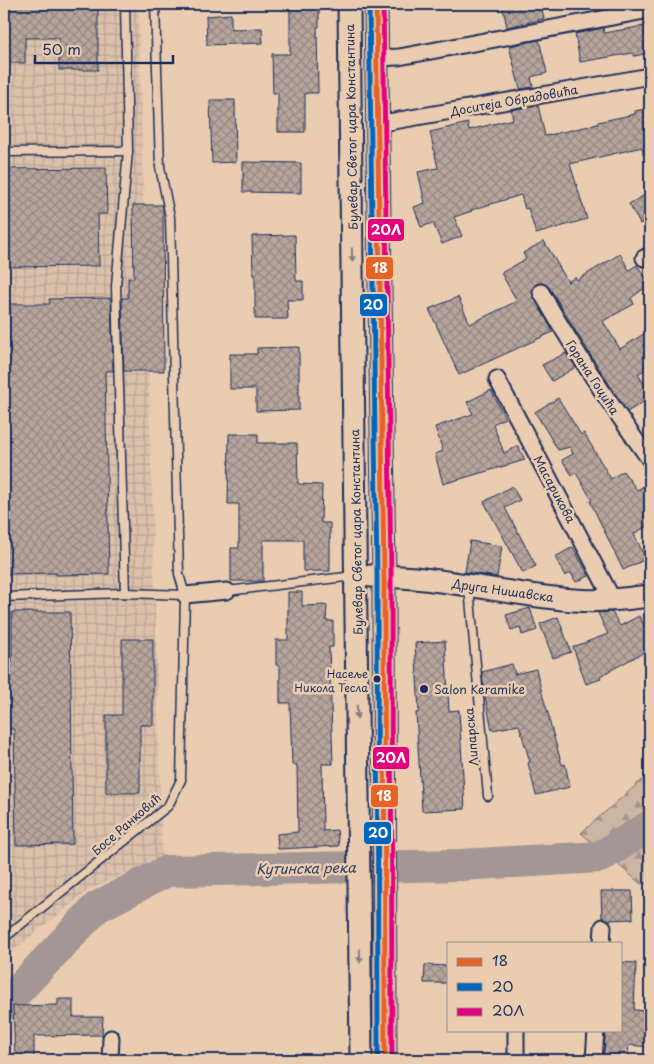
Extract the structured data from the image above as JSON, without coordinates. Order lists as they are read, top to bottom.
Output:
{
  "streets": {
    "main road": ["Булевар Светог цара Константина", "Друга Нишавска"],
    "street": ["Доситеја Обрадовића", "Горана Гоцића", "Масарикова"],
    "lane": ["Липарска", "Босе Ранковић"]
  },
  "crossings": [
    ["Булевар Светог цара Константина", "Друга Нишавска"],
    ["Масарикова", "Друга Нишавска"],
    ["Друга Нишавска", "Липарска"]
  ],
  "water": ["Кутинска река"],
  "places": ["Насеље Никола Тесла", "Salon Keramike"],
  "lines": ["transit line 18", "transit line 20", "transit line 20Л"],
  "legend": ["18", "20", "20Л"],
  "scale_bar": "50 m"
}
